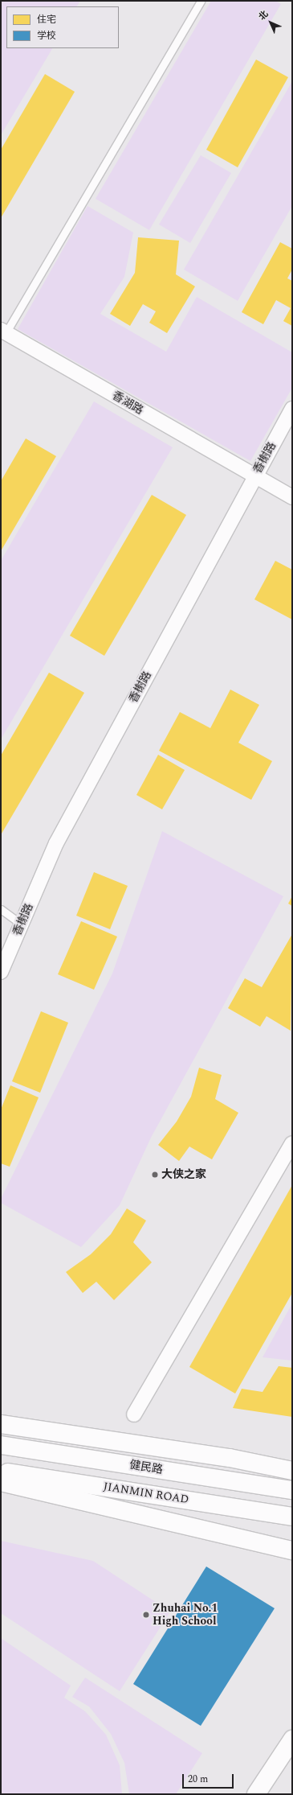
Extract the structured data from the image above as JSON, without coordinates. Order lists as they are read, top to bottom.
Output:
{
  "streets": {
    "main road": ["健民路", "JIANMIN ROAD"],
    "street": ["香湖路", "香榭路"]
  },
  "crossings": [
    ["香湖路", "香榭路"]
  ],
  "places": ["大侠之家", "Zhuhai No.1 High School"],
  "legend": ["住宅", "学校"],
  "scale_bar": "20 m",
  "north": "top left"
}
